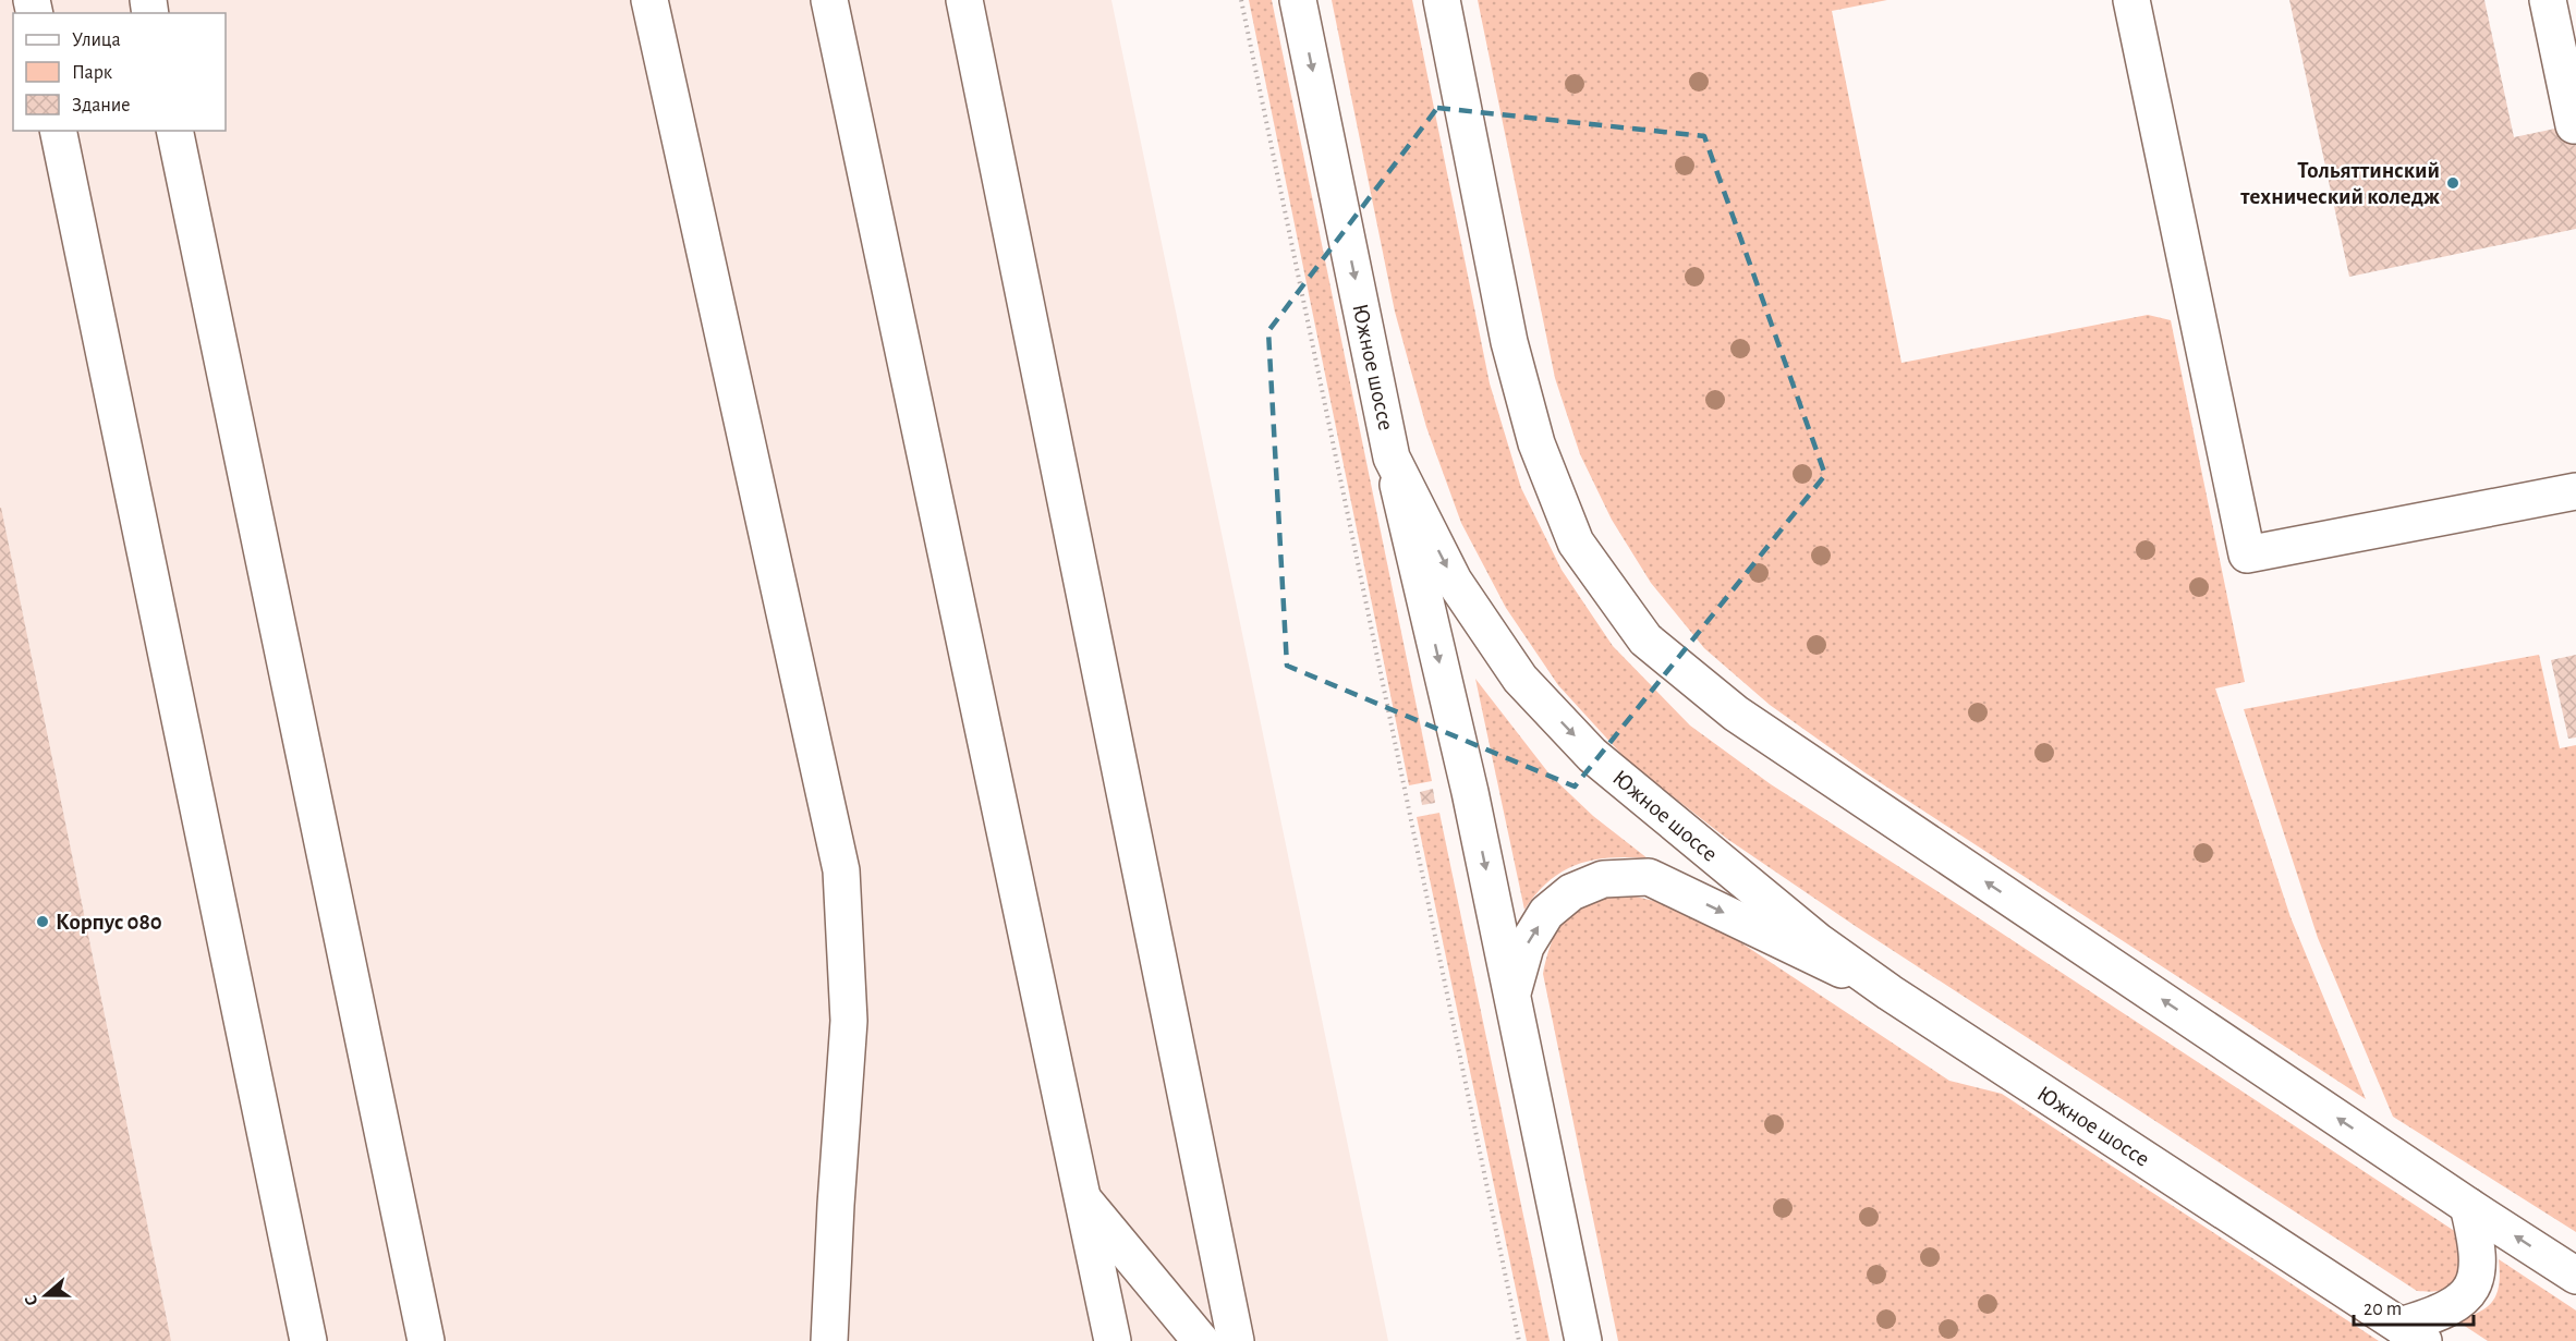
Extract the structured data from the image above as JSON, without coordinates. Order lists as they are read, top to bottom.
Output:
{
  "streets": {
    "main road": ["Южное шоссе"]
  },
  "places": ["Тольяттинский технический коледж", "Корпус 080"],
  "legend": ["Улица", "Парк", "Здание"],
  "scale_bar": "20 m",
  "north": "left"
}
